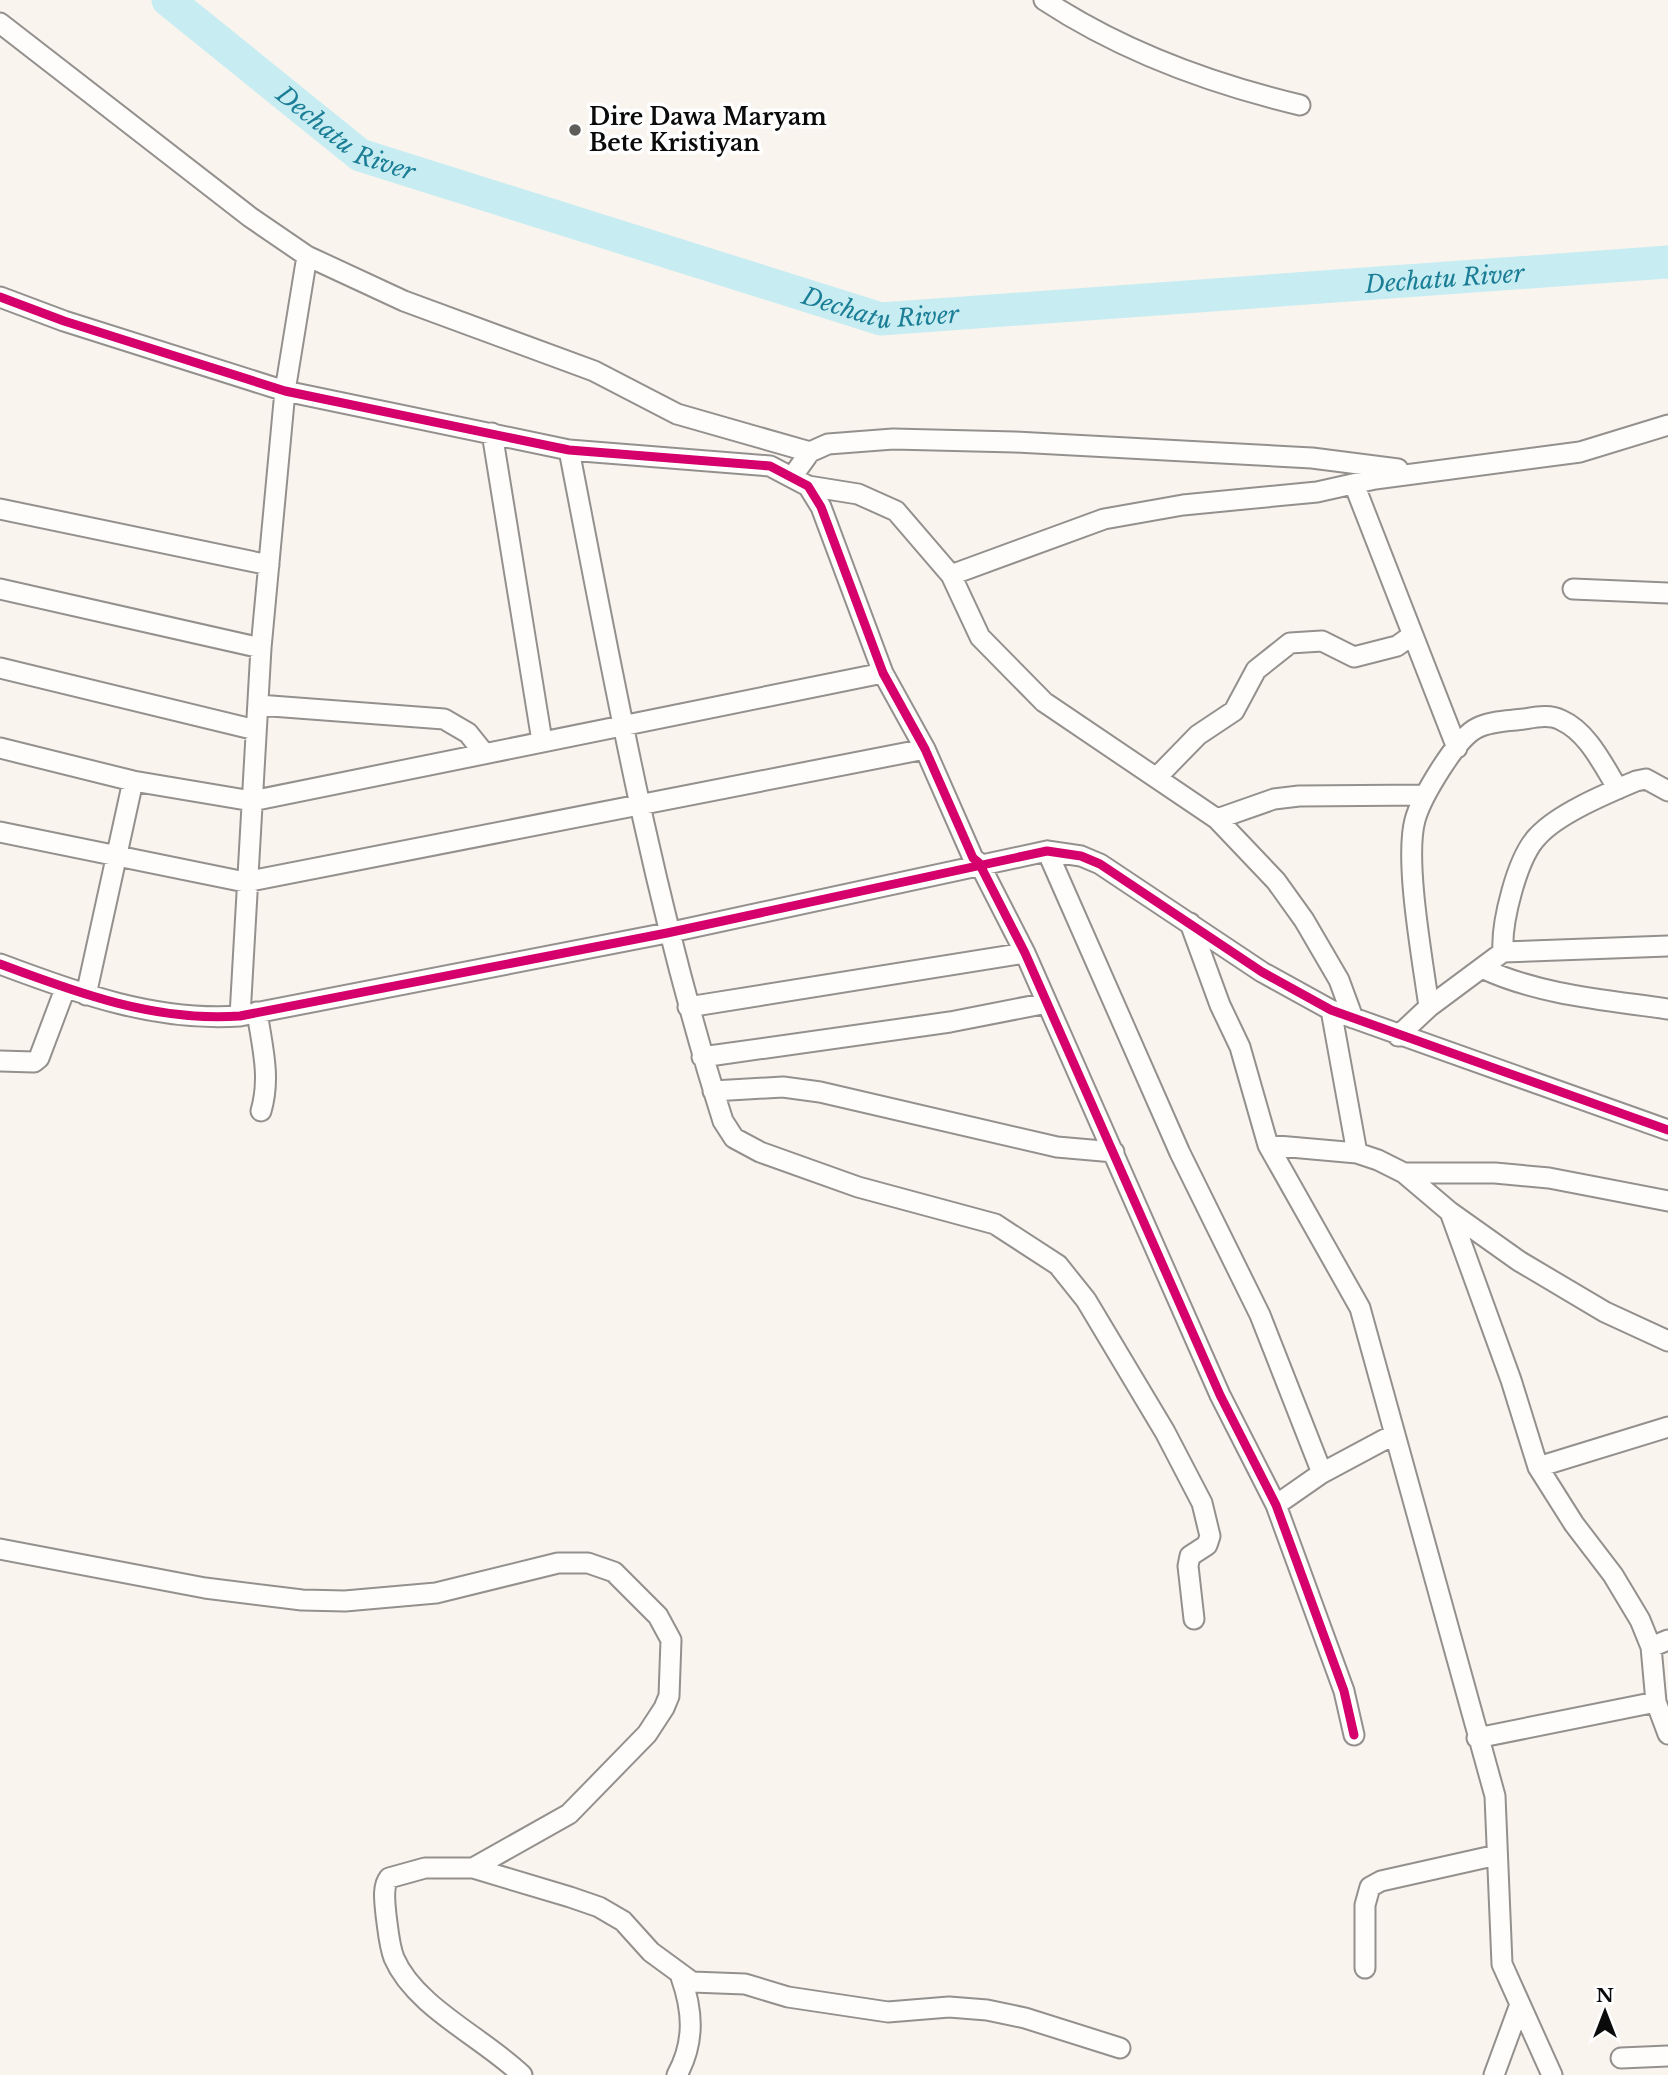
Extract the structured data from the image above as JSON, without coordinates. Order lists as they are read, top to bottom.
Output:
{
  "water": ["Dechatu River"],
  "places": ["Dire Dawa Maryam Bete Kristiyan"],
  "north": "top"
}
